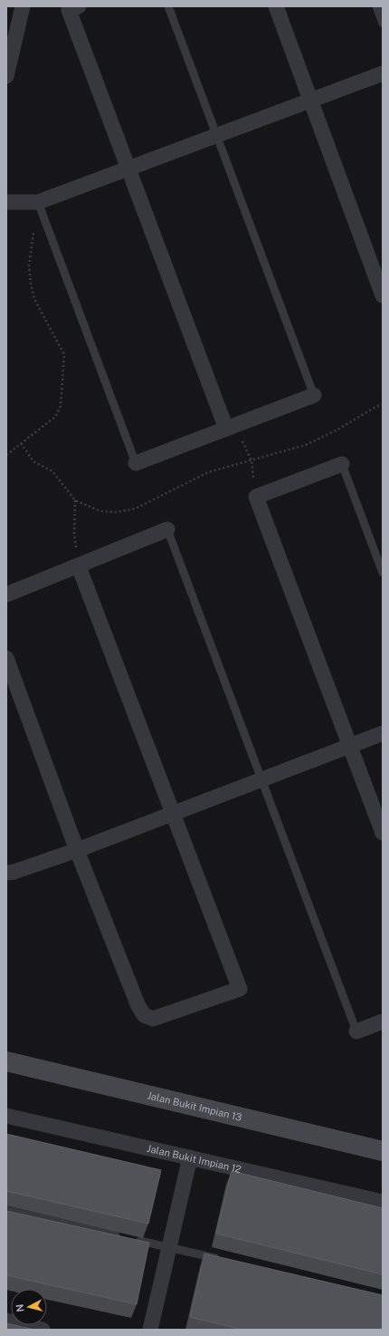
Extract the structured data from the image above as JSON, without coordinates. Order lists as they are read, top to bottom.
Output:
{
  "streets": {
    "street": ["Jalan Bukit Impian 13", "Jalan Bukit Impian 12"]
  },
  "north": "left"
}
